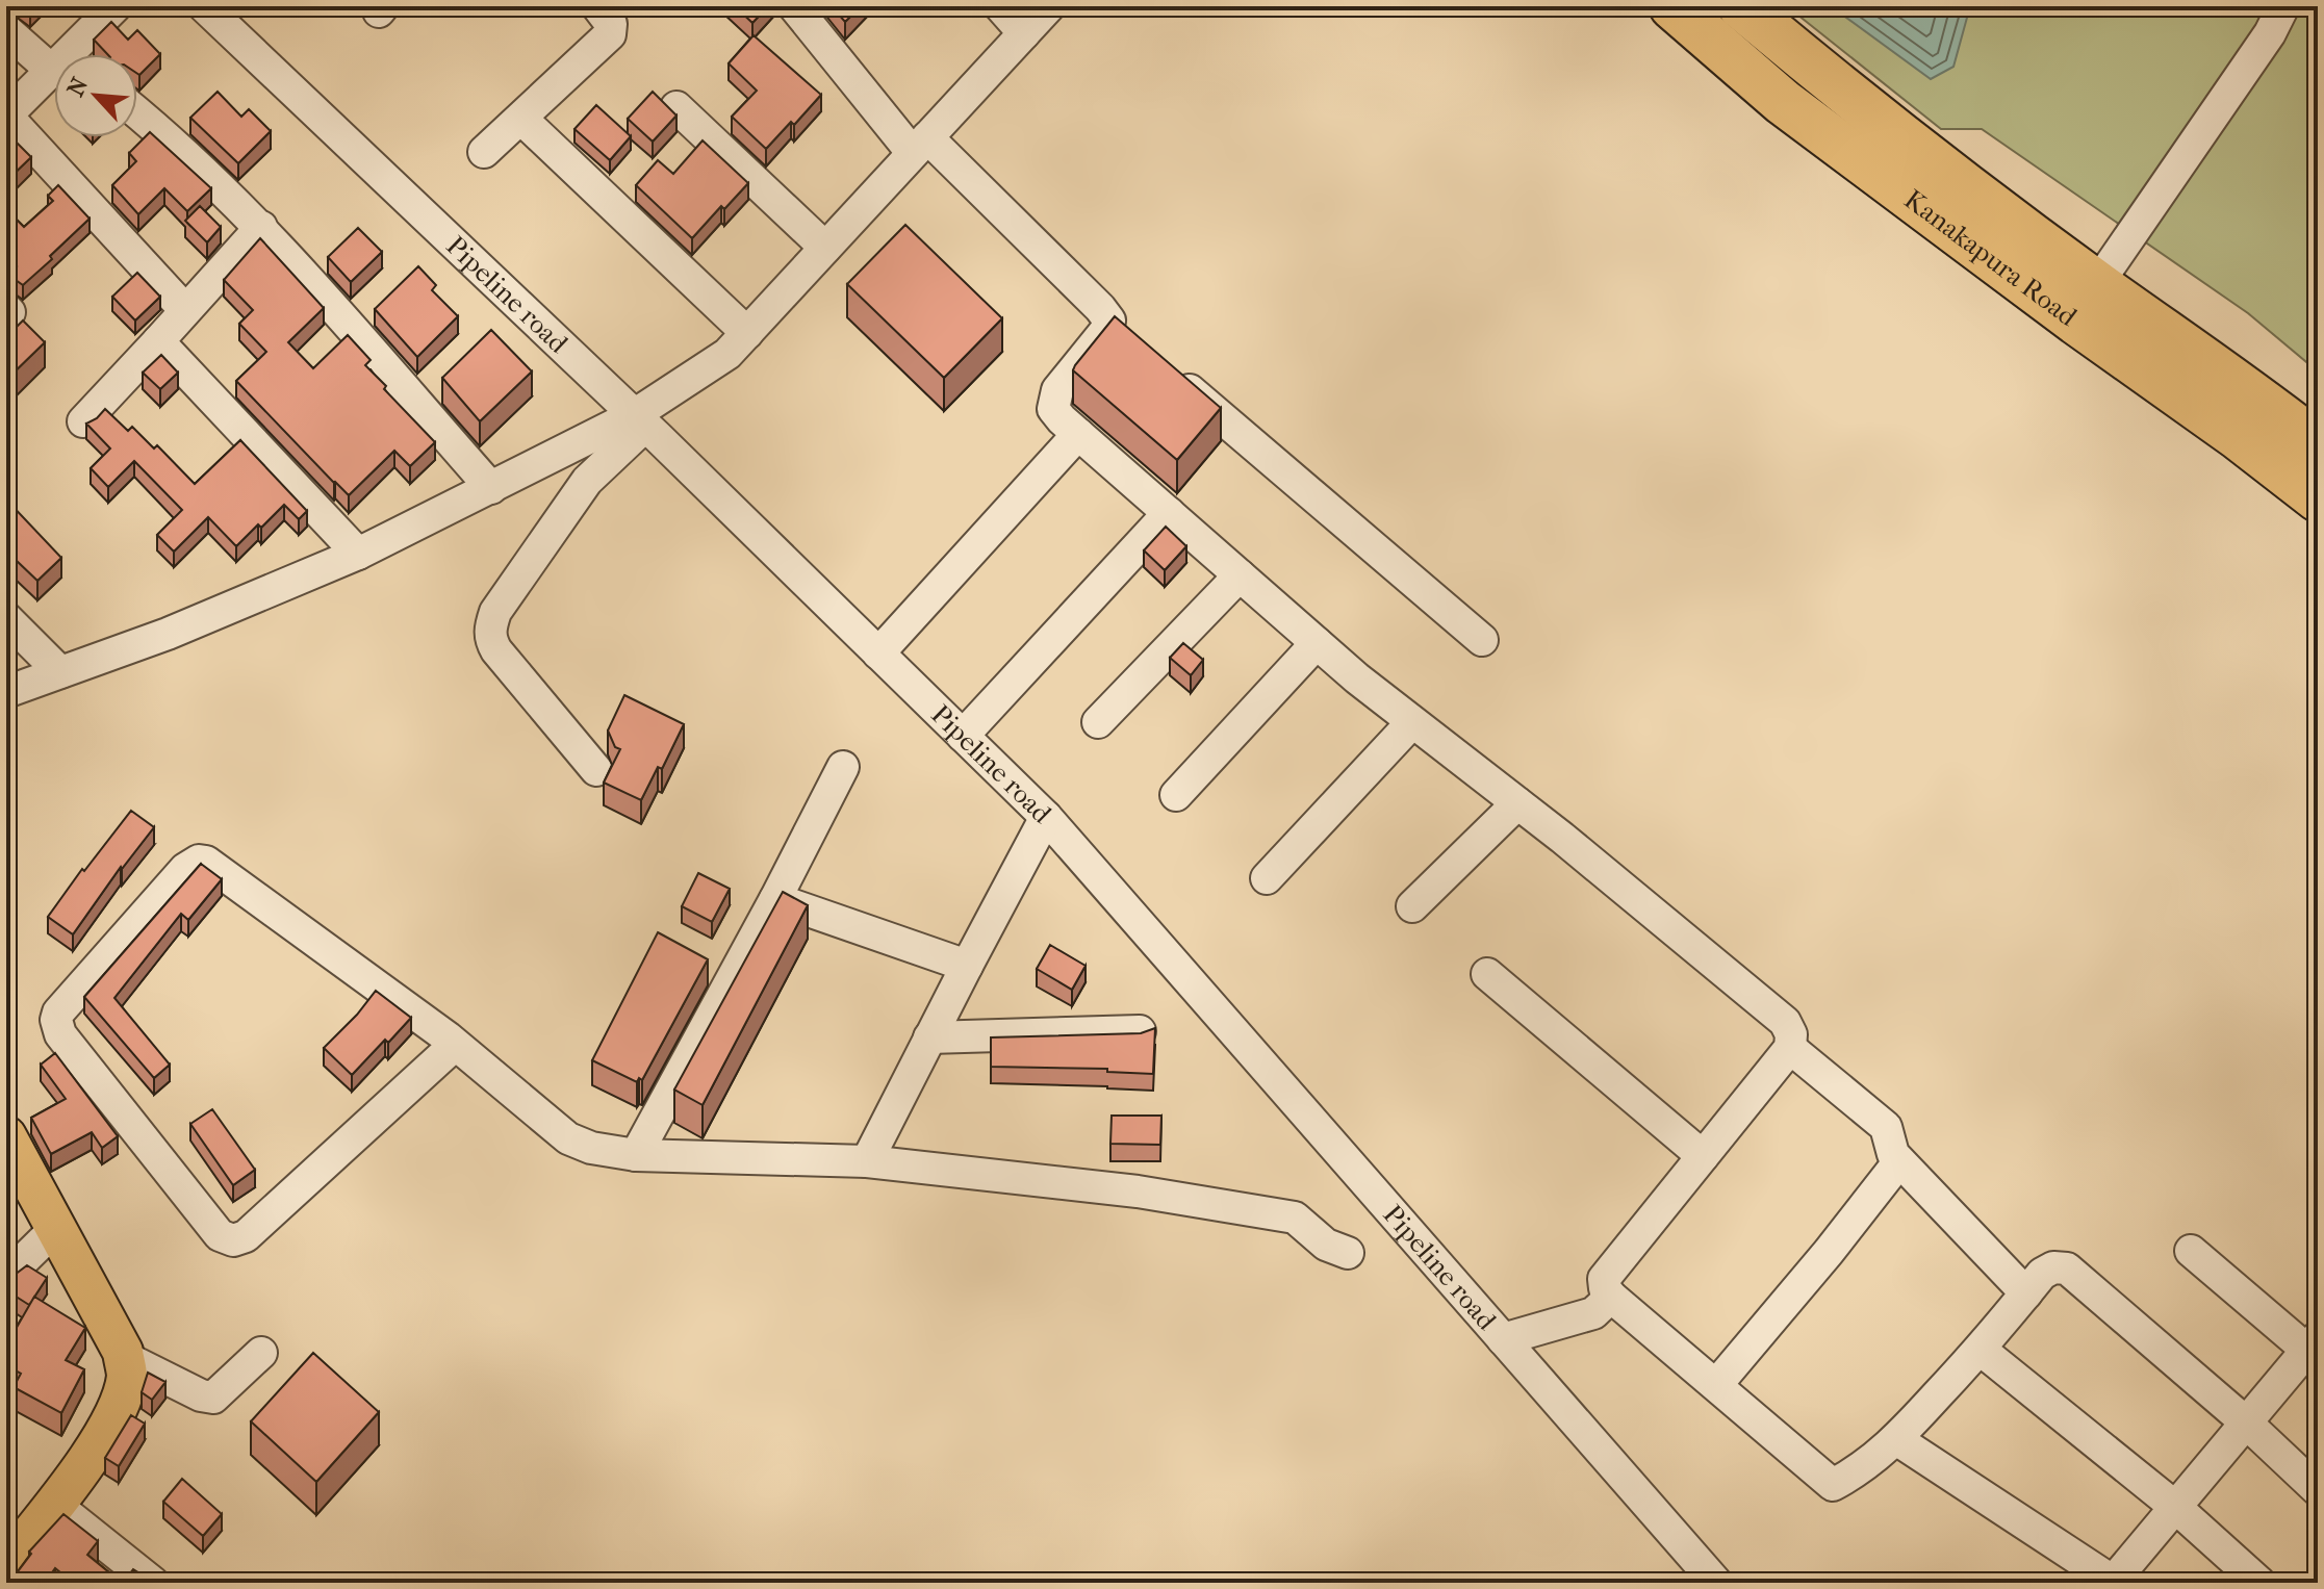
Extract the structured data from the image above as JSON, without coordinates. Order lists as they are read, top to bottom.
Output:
{
  "streets": {
    "highway": ["Kanakapura Road"],
    "street": ["Pipeline road"]
  },
  "north": "top left"
}
